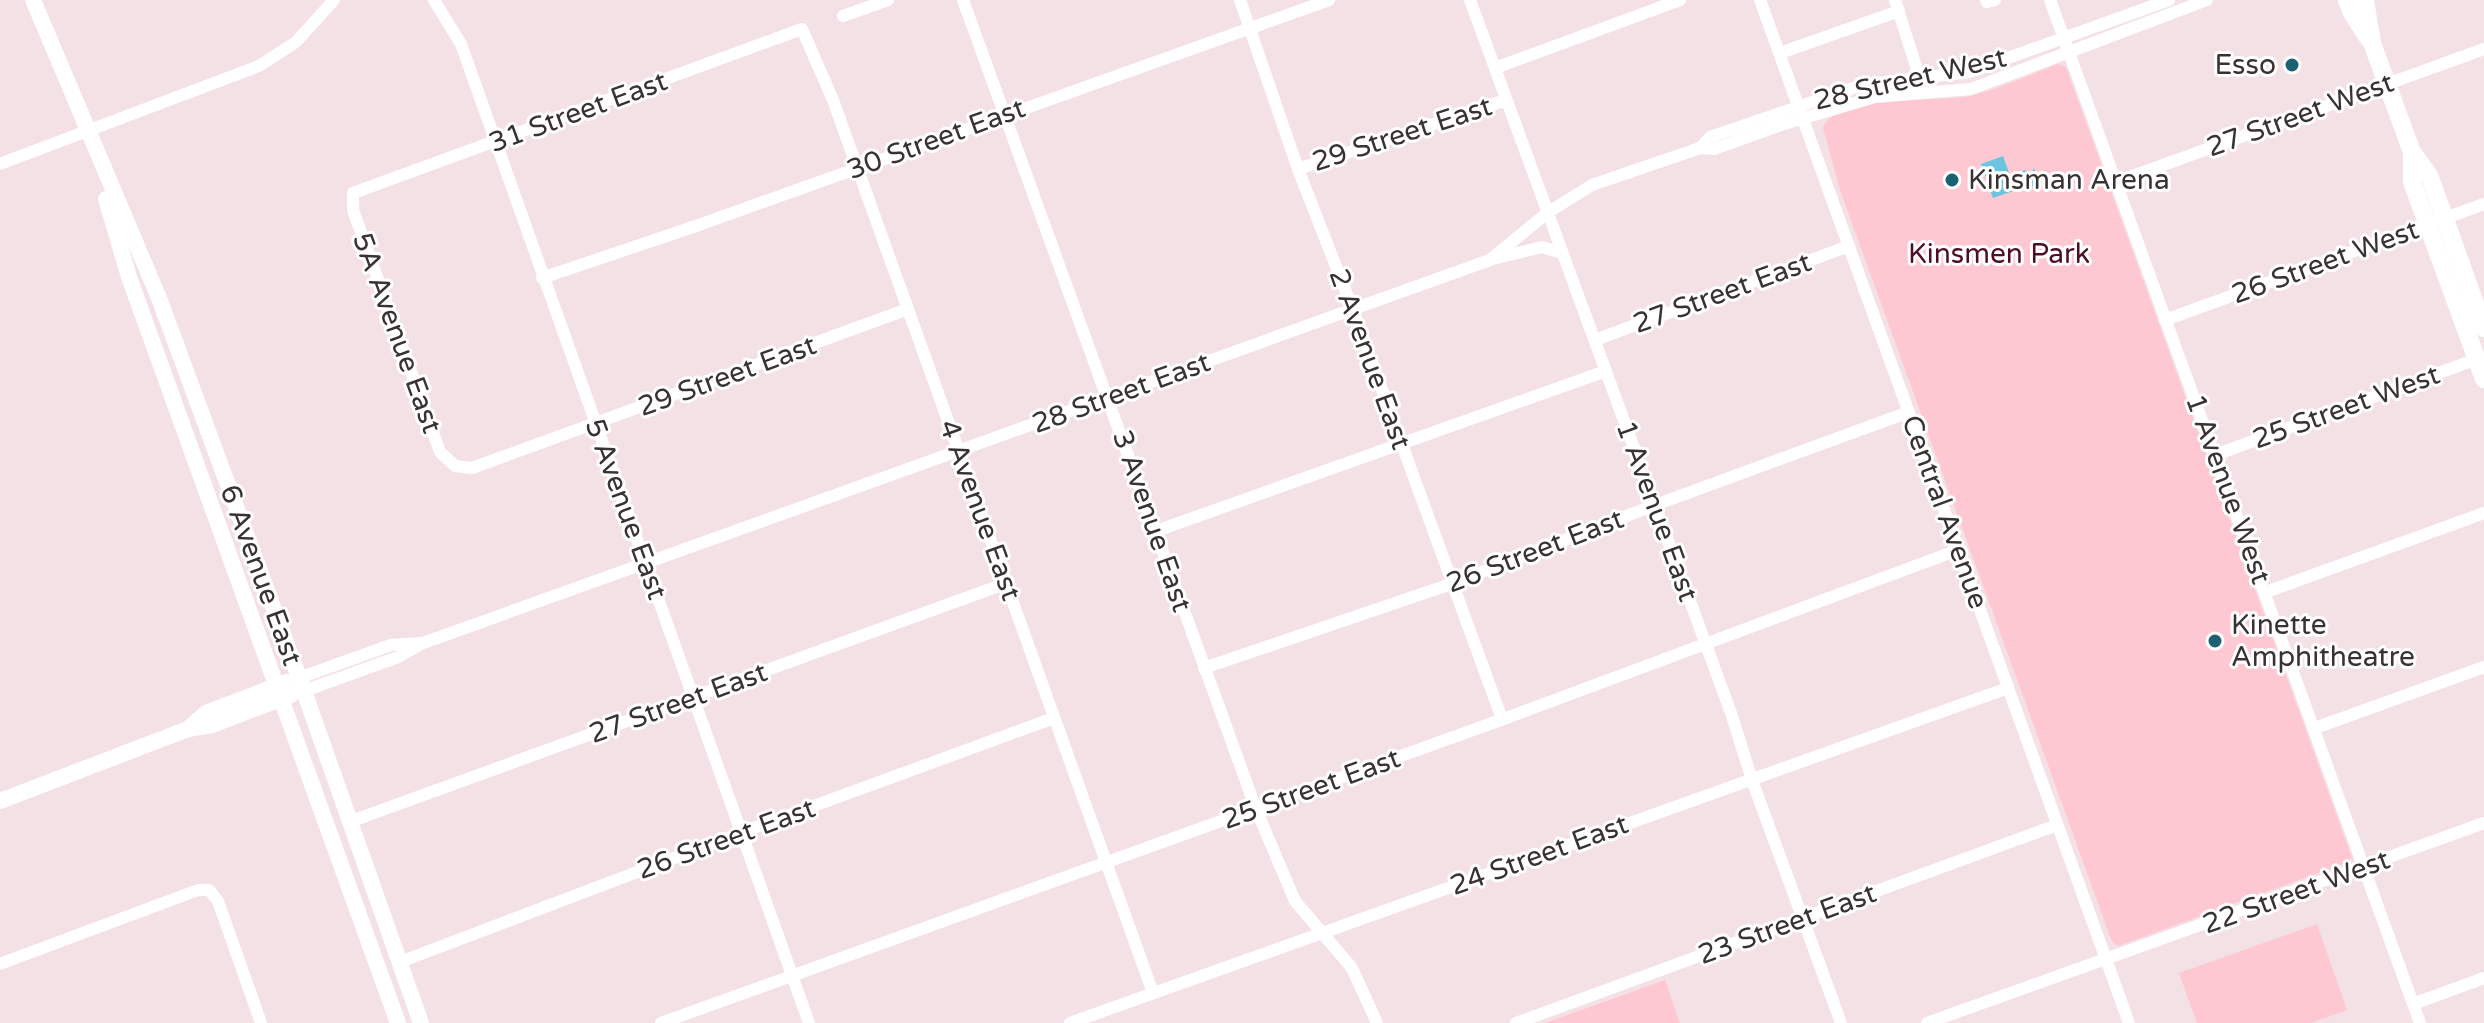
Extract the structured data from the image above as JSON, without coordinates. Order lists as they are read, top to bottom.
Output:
{
  "streets": {
    "main road": ["28 Street East", "6 Avenue East"],
    "street": [
      "28 Street West",
      "31 Street East",
      "27 Street West",
      "29 Street East",
      "30 Street East",
      "26 Street West",
      "27 Street East",
      "5A Avenue East",
      "2 Avenue East",
      "25 Street West",
      "1 Avenue West",
      "5 Avenue East",
      "4 Avenue East",
      "1 Avenue East",
      "Central Avenue",
      "3 Avenue East",
      "26 Street East",
      "25 Street East",
      "24 Street East",
      "22 Street West",
      "23 Street East"
    ]
  },
  "crossings": [
    ["28 Street West", "28 Street East"],
    ["28 Street West", "1 Avenue West"],
    ["28 Street West", "Central Avenue"],
    ["31 Street East", "5A Avenue East"],
    ["31 Street East", "5 Avenue East"],
    ["31 Street East", "4 Avenue East"],
    ["27 Street West", "1 Avenue West"],
    ["29 Street East", "5A Avenue East"],
    ["29 Street East", "2 Avenue East"],
    ["29 Street East", "5 Avenue East"],
    ["29 Street East", "4 Avenue East"],
    ["29 Street East", "1 Avenue East"],
    ["30 Street East", "2 Avenue East"],
    ["30 Street East", "5 Avenue East"],
    ["30 Street East", "4 Avenue East"],
    ["30 Street East", "3 Avenue East"],
    ["26 Street West", "1 Avenue West"],
    ["27 Street East", "5 Avenue East"],
    ["27 Street East", "4 Avenue East"],
    ["27 Street East", "1 Avenue East"],
    ["27 Street East", "Central Avenue"],
    ["27 Street East", "6 Avenue East"],
    ["2 Avenue East", "28 Street East"],
    ["2 Avenue East", "26 Street East"],
    ["2 Avenue East", "25 Street East"],
    ["28 Street East", "5 Avenue East"],
    ["28 Street East", "4 Avenue East"],
    ["28 Street East", "1 Avenue East"],
    ["28 Street East", "Central Avenue"],
    ["28 Street East", "3 Avenue East"],
    ["28 Street East", "6 Avenue East"],
    ["25 Street West", "1 Avenue West"],
    ["1 Avenue West", "22 Street West"],
    ["5 Avenue East", "26 Street East"],
    ["5 Avenue East", "25 Street East"],
    ["4 Avenue East", "26 Street East"],
    ["4 Avenue East", "25 Street East"],
    ["4 Avenue East", "24 Street East"],
    ["1 Avenue East", "26 Street East"],
    ["1 Avenue East", "25 Street East"],
    ["1 Avenue East", "24 Street East"],
    ["1 Avenue East", "23 Street East"],
    ["Central Avenue", "26 Street East"],
    ["Central Avenue", "25 Street East"],
    ["Central Avenue", "24 Street East"],
    ["Central Avenue", "22 Street West"],
    ["Central Avenue", "23 Street East"],
    ["3 Avenue East", "26 Street East"],
    ["3 Avenue East", "25 Street East"],
    ["3 Avenue East", "24 Street East"],
    ["26 Street East", "6 Avenue East"]
  ],
  "parks": ["Kinsmen Park"],
  "places": ["Esso", "Kinsman Arena", "Kinette Amphitheatre"]
}
